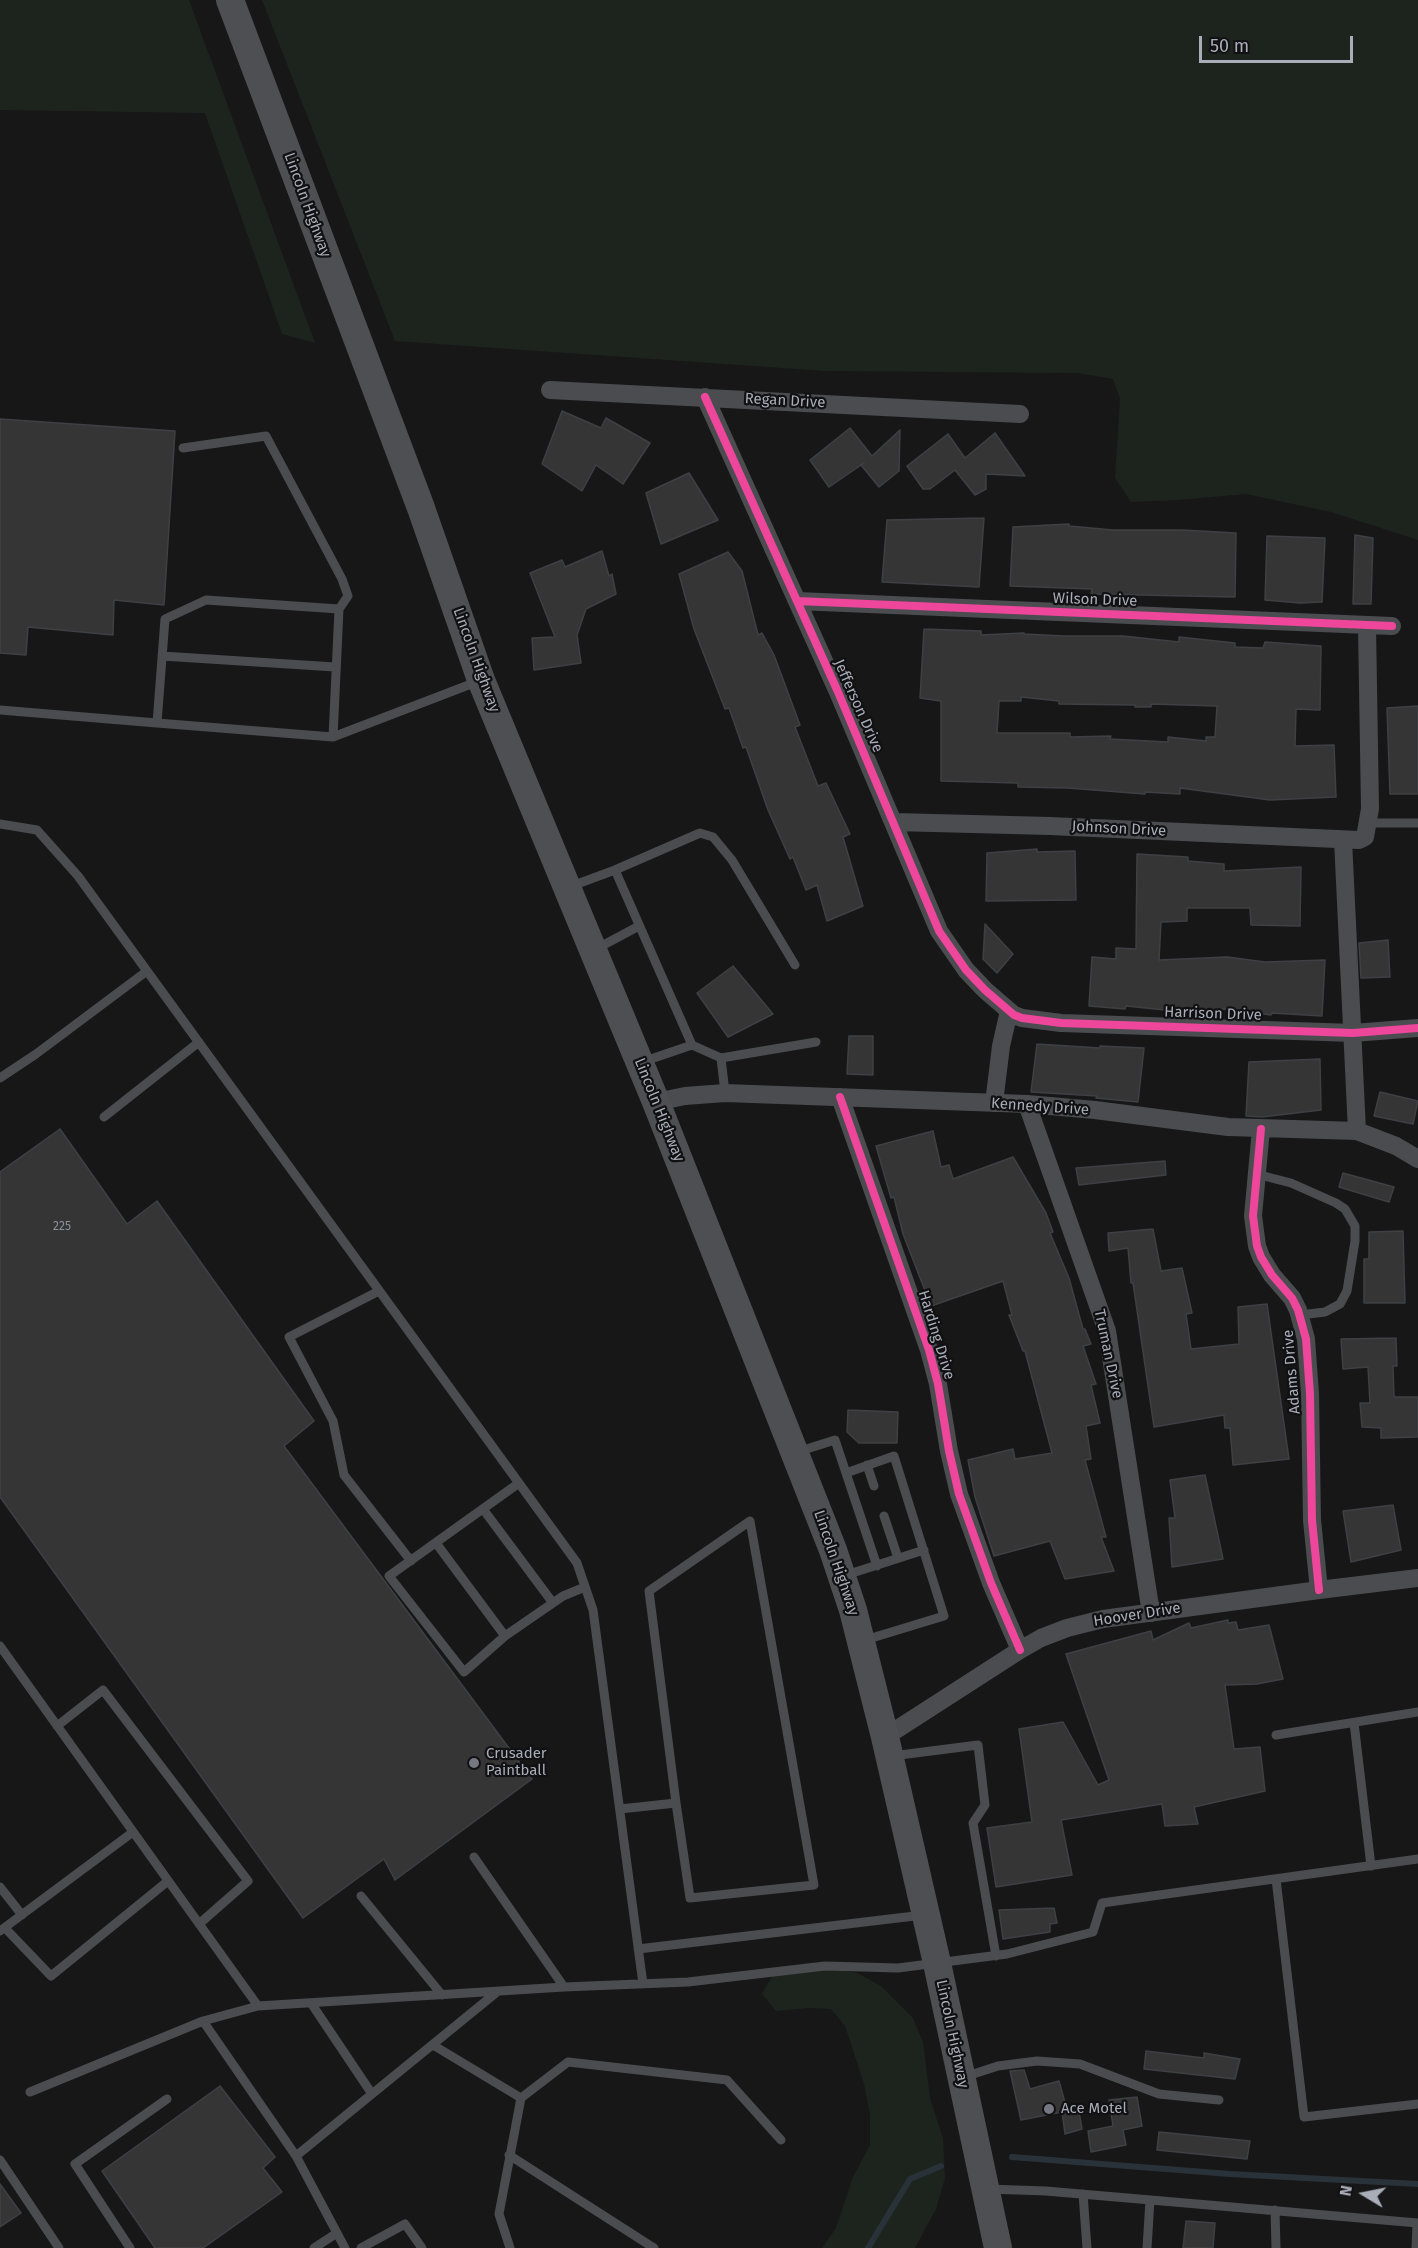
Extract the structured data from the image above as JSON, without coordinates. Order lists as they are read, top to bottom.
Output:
{
  "streets": {
    "main road": ["Lincoln Highway"],
    "street": [
      "Regan Drive",
      "Wilson Drive",
      "Jefferson Drive",
      "Johnson Drive",
      "Harrison Drive",
      "Kennedy Drive",
      "Harding Drive",
      "Truman Drive",
      "Adams Drive",
      "Hoover Drive"
    ]
  },
  "crossings": [
    ["Lincoln Highway", "Kennedy Drive"],
    ["Lincoln Highway", "Hoover Drive"],
    ["Regan Drive", "Jefferson Drive"],
    ["Wilson Drive", "Jefferson Drive"],
    ["Jefferson Drive", "Johnson Drive"],
    ["Jefferson Drive", "Harrison Drive"],
    ["Kennedy Drive", "Harding Drive"],
    ["Kennedy Drive", "Truman Drive"],
    ["Kennedy Drive", "Adams Drive"],
    ["Harding Drive", "Hoover Drive"],
    ["Truman Drive", "Hoover Drive"],
    ["Adams Drive", "Hoover Drive"]
  ],
  "places": ["Crusader Paintball", "Ace Motel"],
  "house_numbers": ["225"],
  "scale_bar": "50 m",
  "north": "left"
}
